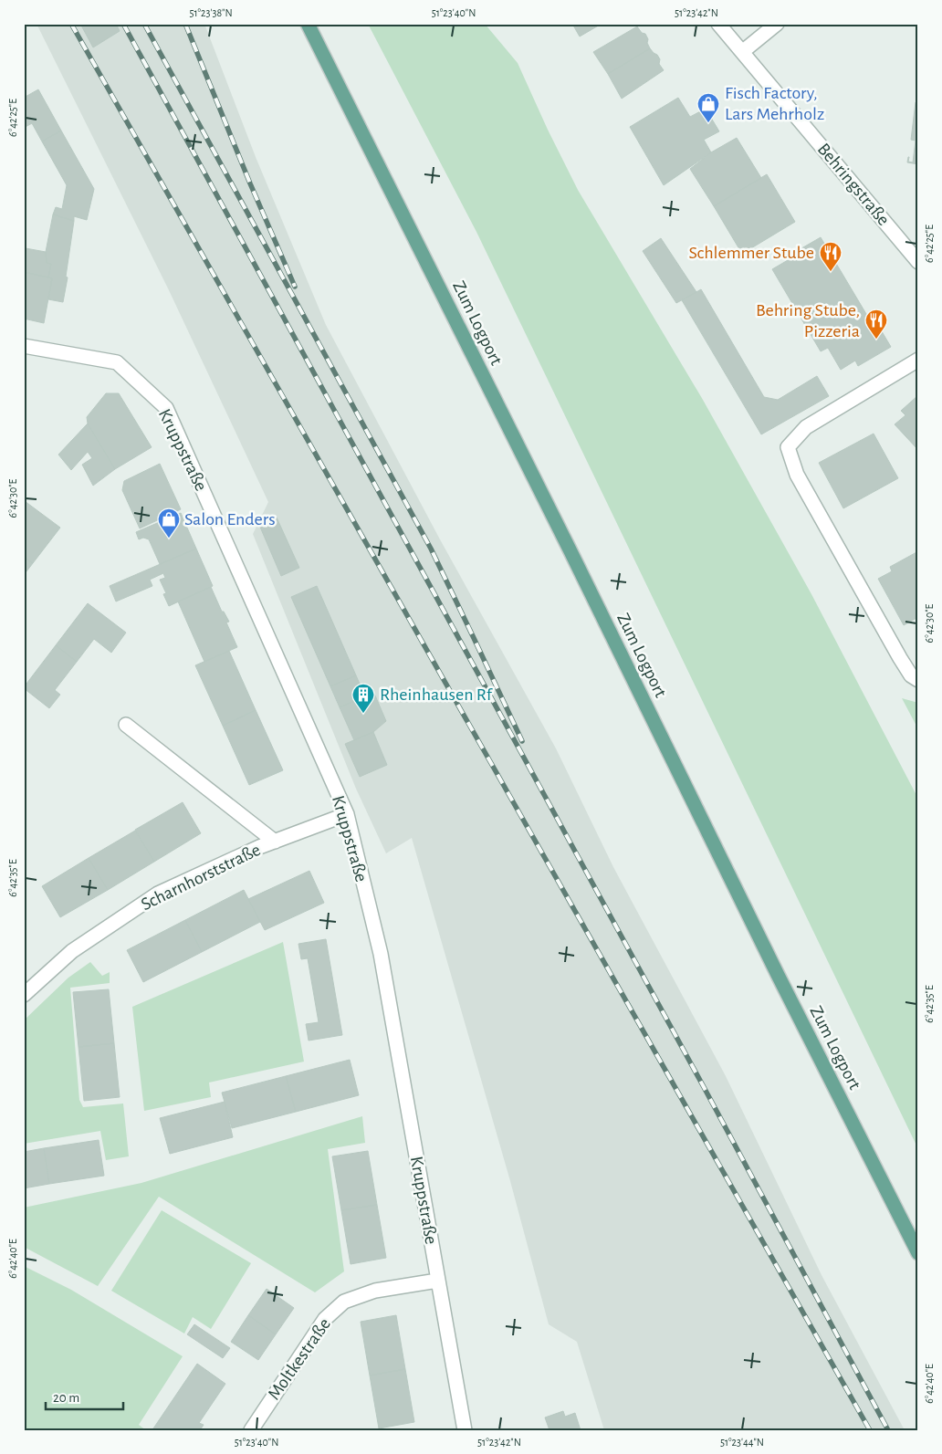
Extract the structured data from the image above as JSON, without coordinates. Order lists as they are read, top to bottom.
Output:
{
  "streets": {
    "main road": ["Zum Logport"],
    "street": [
      "Behringstraße",
      "Kruppstraße",
      "Scharnhorststraße",
      "Moltkestraße"
    ]
  },
  "crossings": [
    ["Kruppstraße", "Scharnhorststraße"],
    ["Kruppstraße", "Moltkestraße"]
  ],
  "places": {
    "shop": ["Fisch Factory, Lars Mehrholz", "Salon Enders"],
    "restaurant": ["Schlemmer Stube", "Behring Stube, Pizzeria"],
    "building": ["Rheinhausen Rf"]
  },
  "scale_bar": "20 m",
  "coordinates": [
    "51°23'38\"N",
    "51°23'40\"N",
    "51°23'42\"N",
    "6°42'25\"E",
    "6°42'30\"E",
    "6°42'35\"E",
    "6°42'40\"E",
    "51°23'44\"N"
  ]
}
